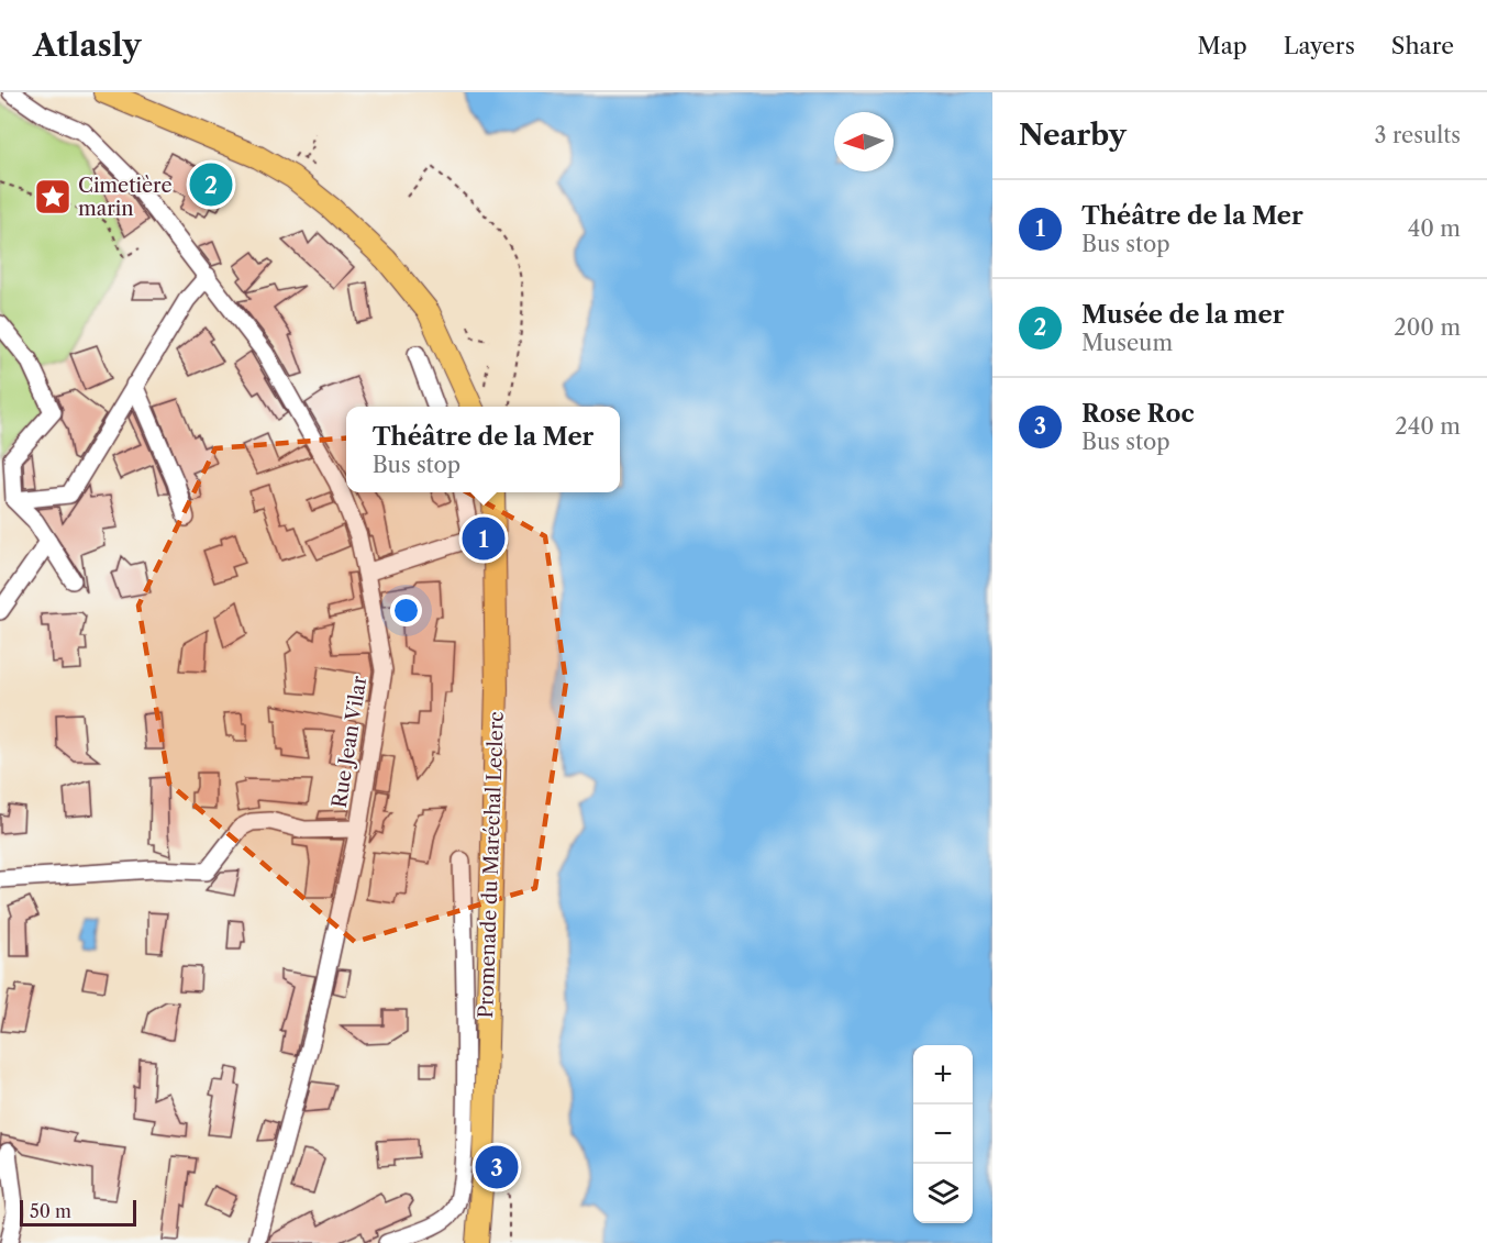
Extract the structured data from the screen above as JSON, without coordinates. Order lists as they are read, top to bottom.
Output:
{
  "streets": {
    "main road": ["Promenade du Maréchal Leclerc"],
    "street": ["Rue Jean Vilar"]
  },
  "places": {
    "place": ["Cimetière marin"]
  },
  "scale_bar": "50 m",
  "north": "left",
  "page": {
    "header": "Atlasly",
    "nav": ["Map", "Layers", "Share"],
    "heading": ["Nearby", "3 results"],
    "pins": ["2", "1", "3"],
    "list": [
      {
        "mark": "1",
        "name": "Théâtre de la Mer",
        "note": "Bus stop",
        "value": "40 m"
      },
      {
        "mark": "2",
        "name": "Musée de la mer",
        "note": "Museum",
        "value": "200 m"
      },
      {
        "mark": "3",
        "name": "Rose Roc",
        "note": "Bus stop",
        "value": "240 m"
      }
    ],
    "popup": ["Théâtre de la Mer", "Bus stop"],
    "map_buttons": ["+", "−"],
    "scale": "50 m"
  }
}
